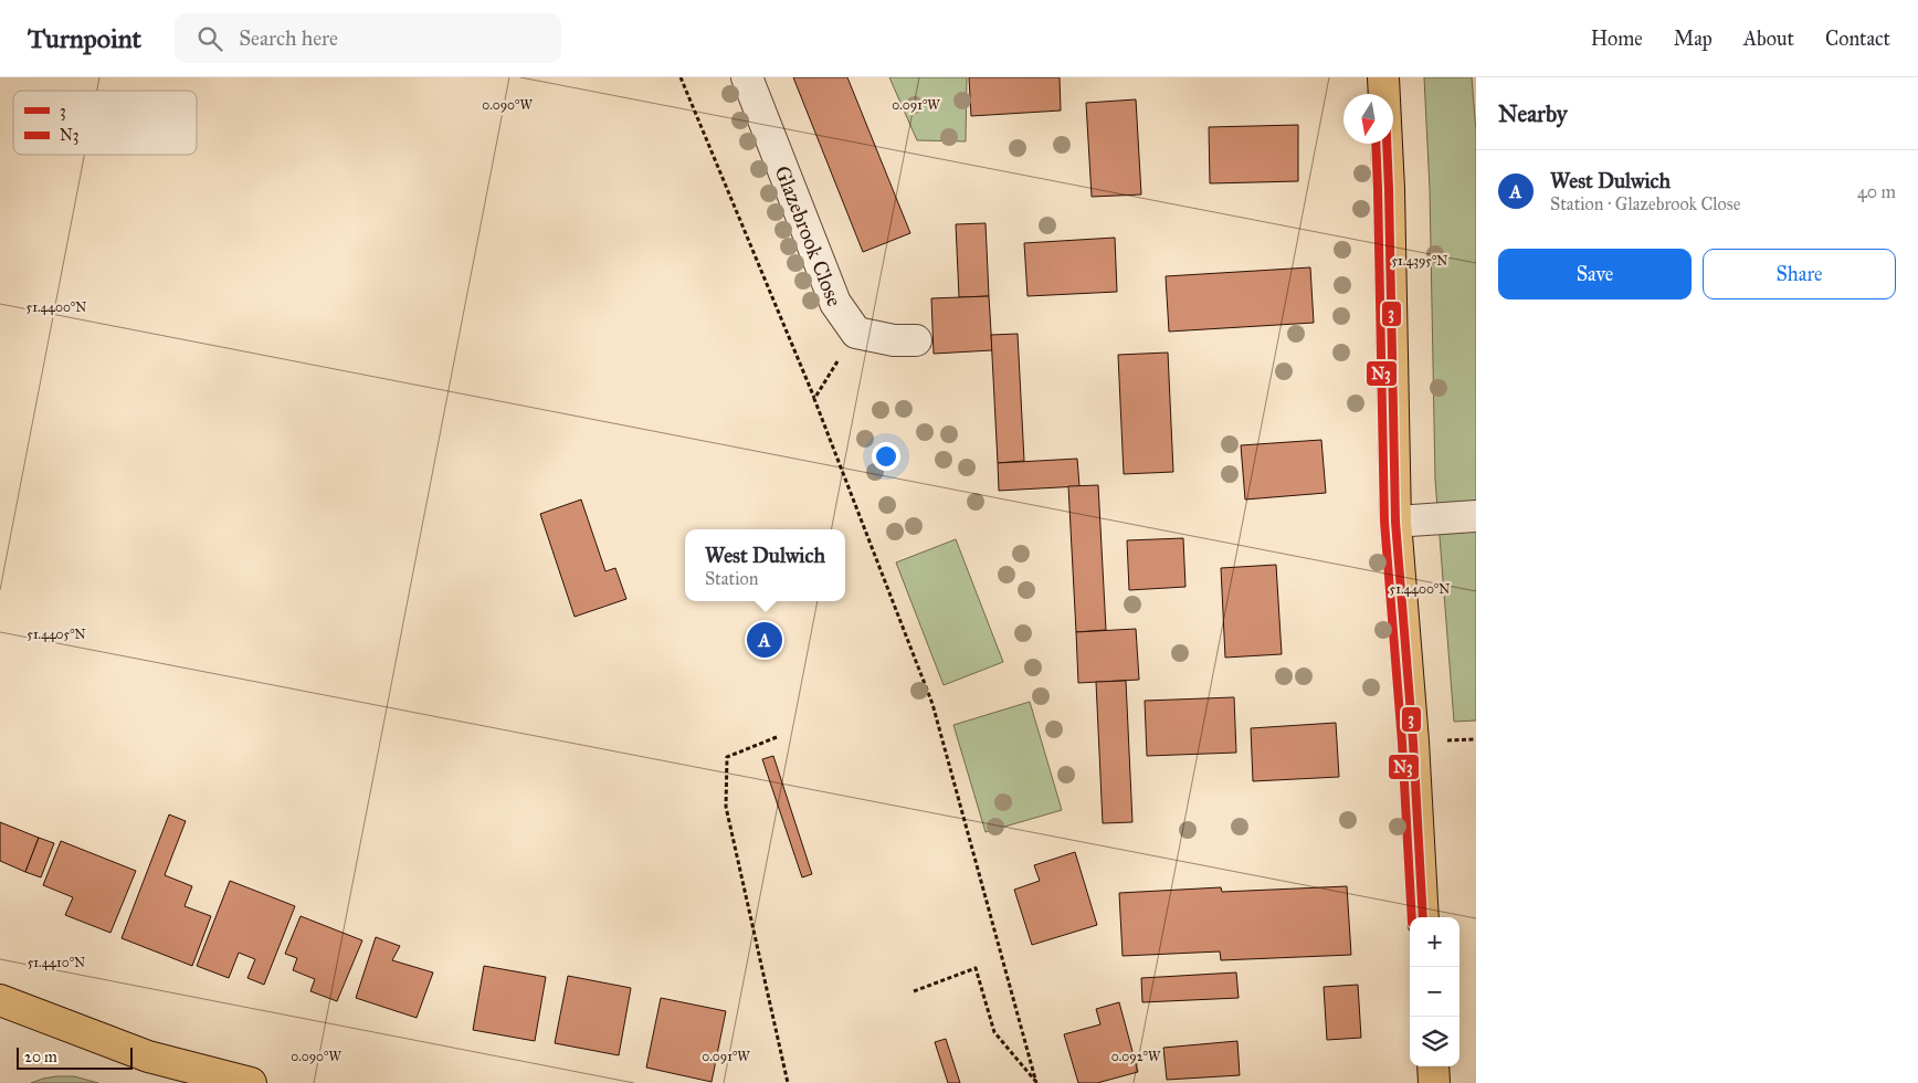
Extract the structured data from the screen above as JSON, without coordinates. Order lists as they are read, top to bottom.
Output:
{
  "streets": {
    "street": ["Glazebrook Close"]
  },
  "lines": ["transit line 3", "transit line N3"],
  "legend": ["3", "N3"],
  "scale_bar": "20 m",
  "north": "bottom",
  "page": {
    "header": "Turnpoint",
    "search": "Search here",
    "nav": [
      "Home",
      "Map",
      "About",
      "Contact"
    ],
    "heading": "Nearby",
    "list": [
      {
        "mark": "A",
        "name": "West Dulwich",
        "note": "Station · Glazebrook Close",
        "value": "40 m"
      }
    ],
    "buttons": ["Save", "Share"],
    "popup": ["West Dulwich", "Station"],
    "pins": "A",
    "map_buttons": ["+", "−"],
    "scale": "20 m"
  },
  "coordinates": [
    "0.090°W",
    "0.091°W",
    "51.4395°N",
    "51.4400°N",
    "51.4405°N",
    "51.4410°N",
    "0.092°W"
  ]
}
